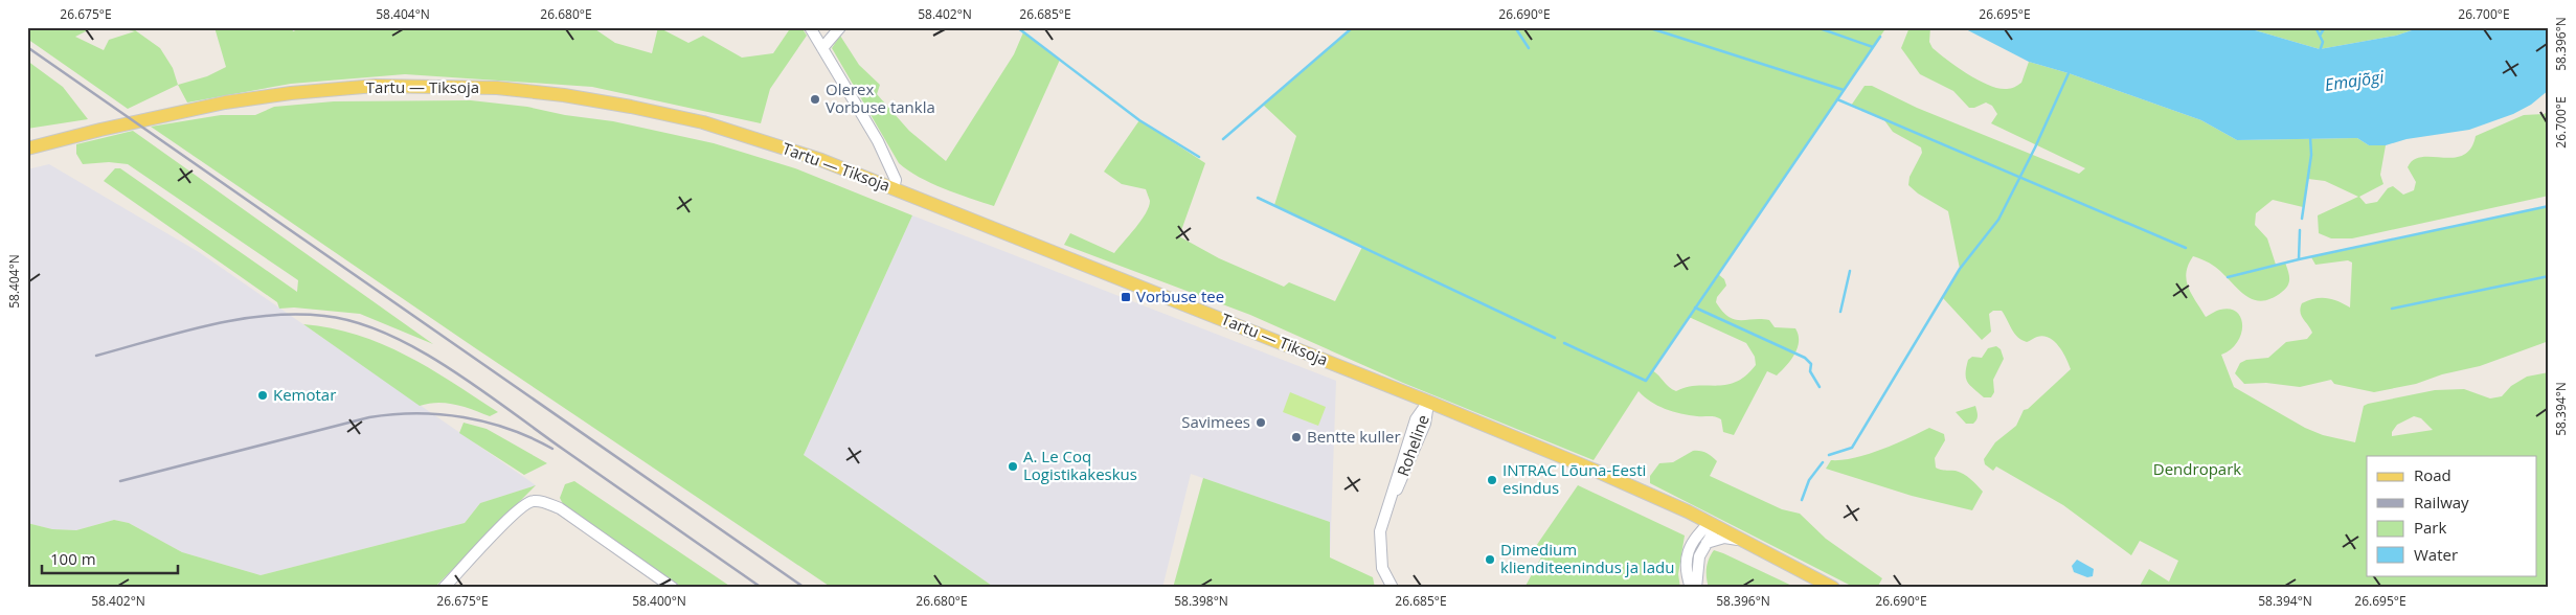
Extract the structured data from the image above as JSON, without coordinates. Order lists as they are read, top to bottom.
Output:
{
  "streets": {
    "main road": ["Tartu — Tiksoja"],
    "street": ["Roheline"]
  },
  "crossings": [
    ["Tartu — Tiksoja", "Roheline"]
  ],
  "water": ["Emajõgi"],
  "parks": ["Dendropark"],
  "places": {
    "other": [
      "Olerex Vorbuse tankla",
      "Kemotar",
      "Savimees",
      "Bentte kuller",
      "A. Le Coq Logistikakeskus",
      "INTRAC Lõuna-Eesti esindus",
      "Dimedium klienditeenindus ja ladu"
    ],
    "transit": ["Vorbuse tee"]
  },
  "legend": [
    "Road",
    "Railway",
    "Park",
    "Water"
  ],
  "scale_bar": "100 m",
  "coordinates": [
    "26.675°E",
    "58.404°N",
    "26.680°E",
    "58.402°N",
    "26.685°E",
    "26.690°E",
    "26.695°E",
    "26.700°E",
    "58.396°N",
    "58.394°N",
    "58.400°N",
    "58.398°N"
  ]
}
